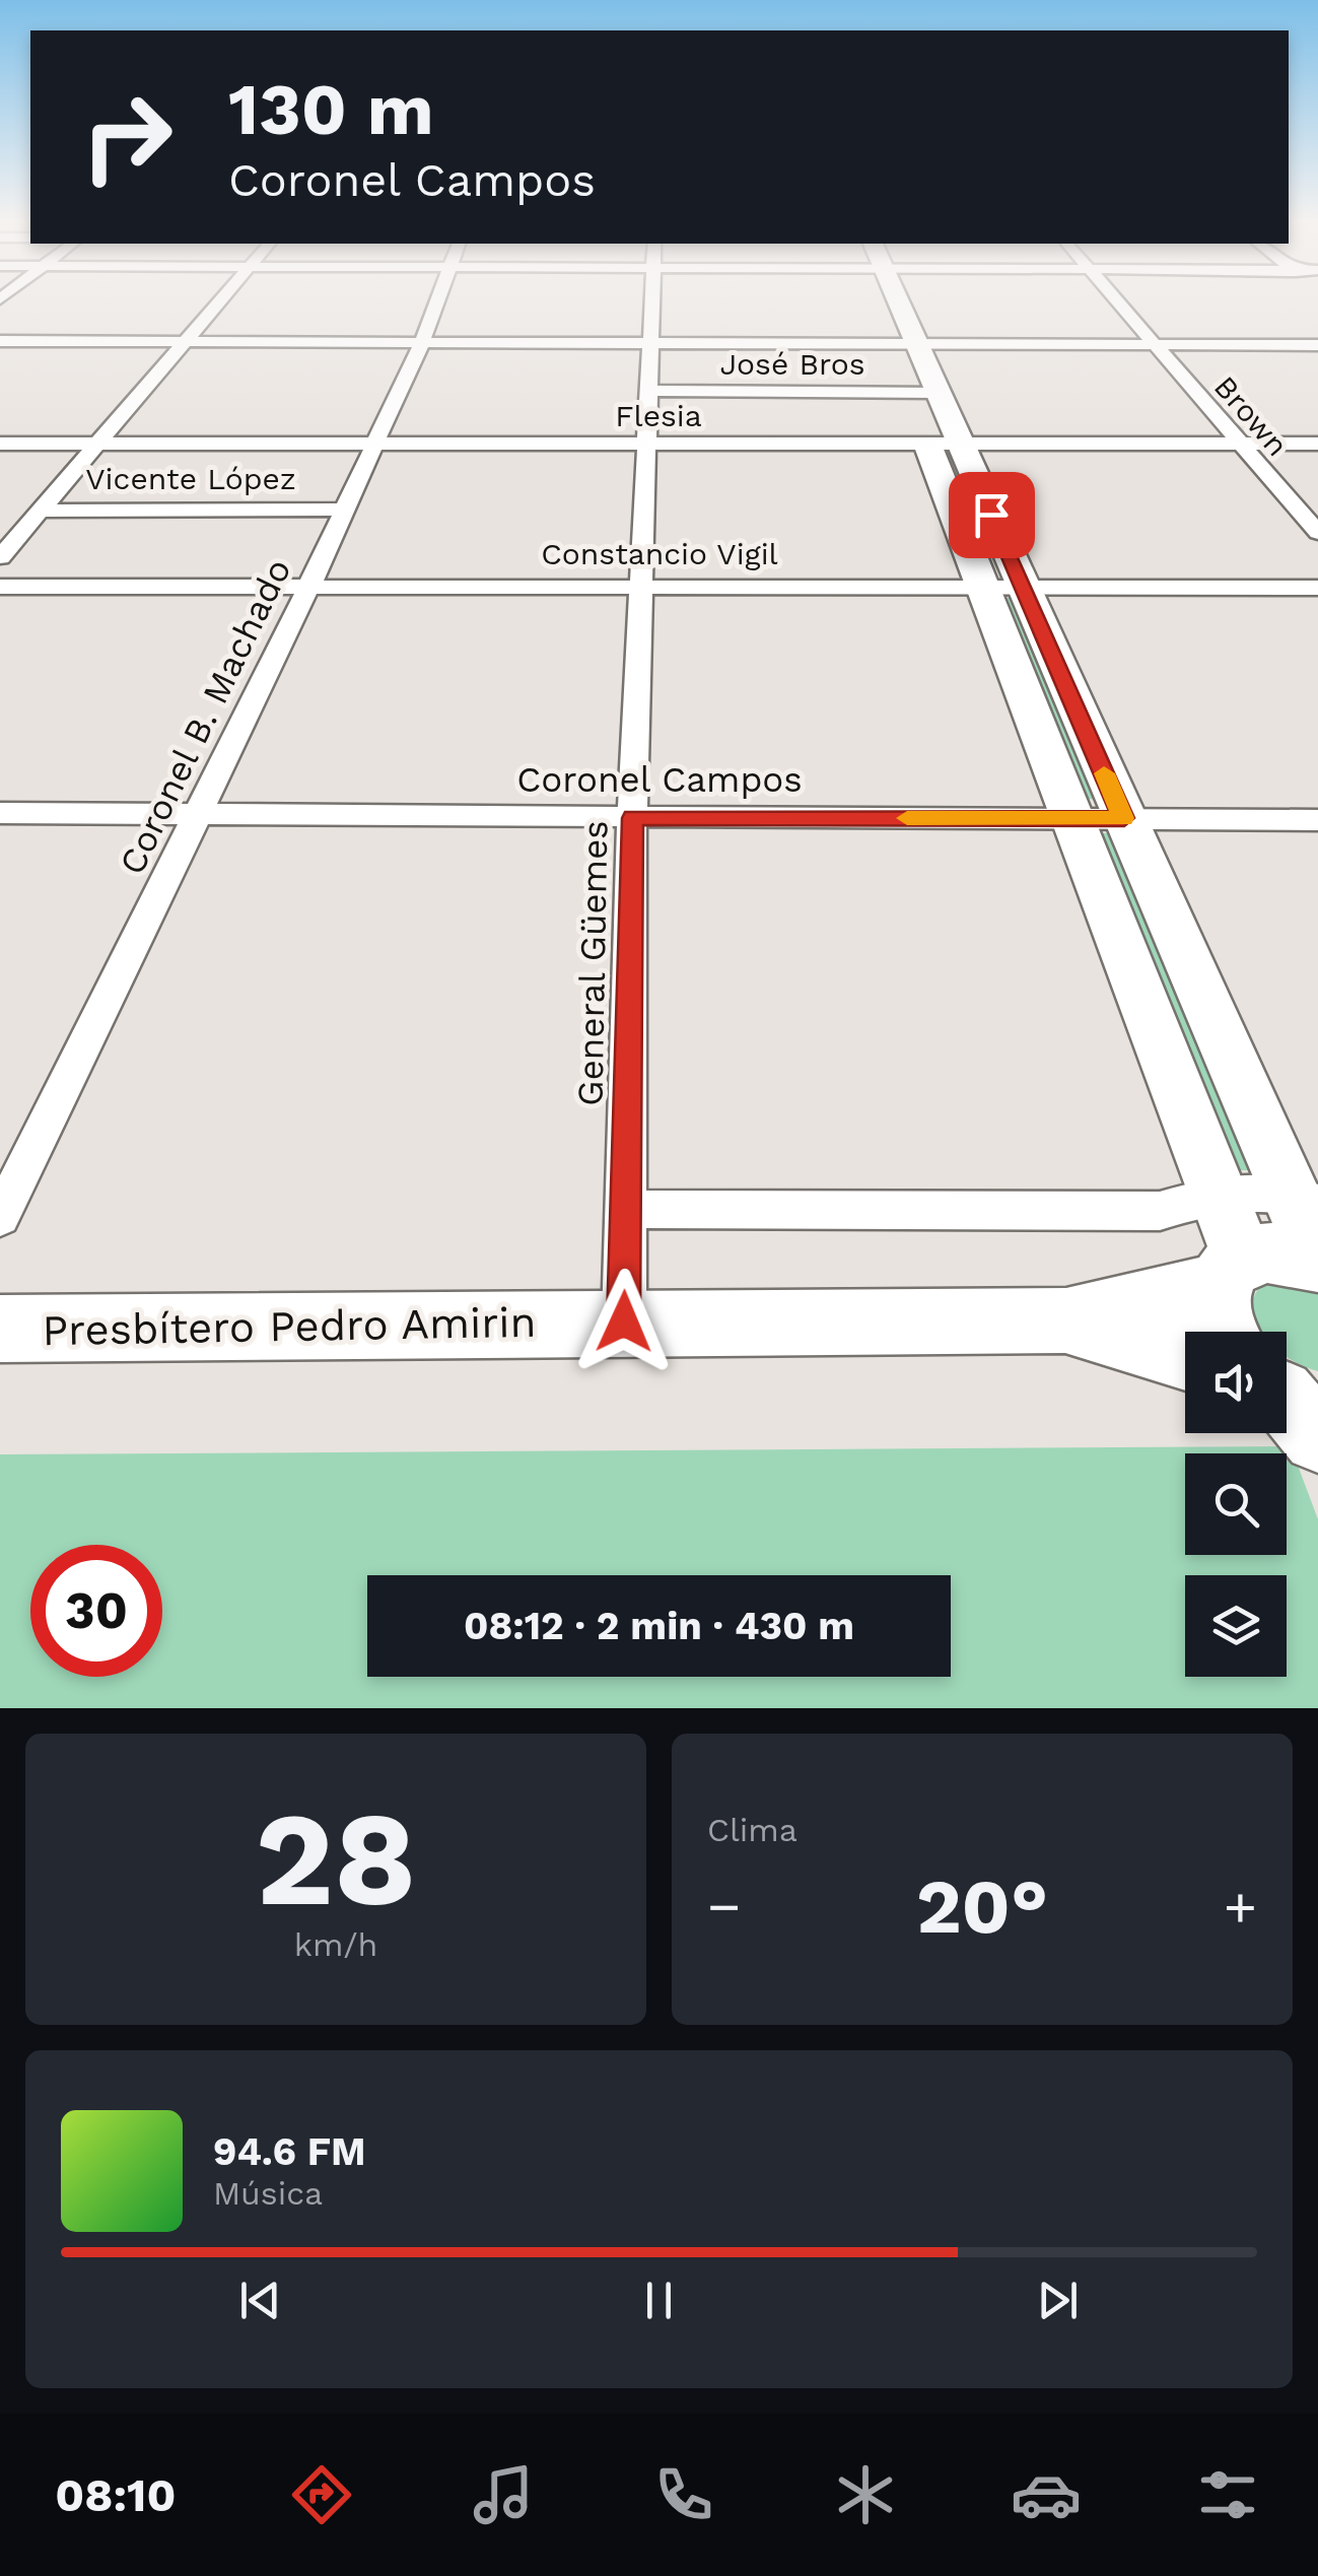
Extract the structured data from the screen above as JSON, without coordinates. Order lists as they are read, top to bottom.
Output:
{
  "streets": {
    "main road": ["Presbítero Pedro Amirin"],
    "street": [
      "José Bros",
      "Flesia",
      "Brown",
      "Vicente López",
      "Constancio Vigil",
      "Coronel B. Machado",
      "Coronel Campos",
      "General Güemes"
    ]
  },
  "crossings": [
    ["José Bros", "General Güemes"],
    ["Flesia", "Brown"],
    ["Flesia", "Coronel B. Machado"],
    ["Flesia", "General Güemes"],
    ["Vicente López", "Coronel B. Machado"],
    ["Constancio Vigil", "Coronel B. Machado"],
    ["Constancio Vigil", "General Güemes"],
    ["Coronel B. Machado", "Coronel Campos"],
    ["Coronel Campos", "General Güemes"],
    ["General Güemes", "Presbítero Pedro Amirin"]
  ],
  "page": {
    "turn": ["130 m", "Coronel Campos"],
    "limit": "30",
    "trip": "08:12 · 2 min · 430 m",
    "tile": [
      ["28", "km/h"],
      "Clima"
    ],
    "heat": ["−", "20°", "+"],
    "song": ["94.6 FM", "Música"],
    "tabs": "08:10"
  }
}
